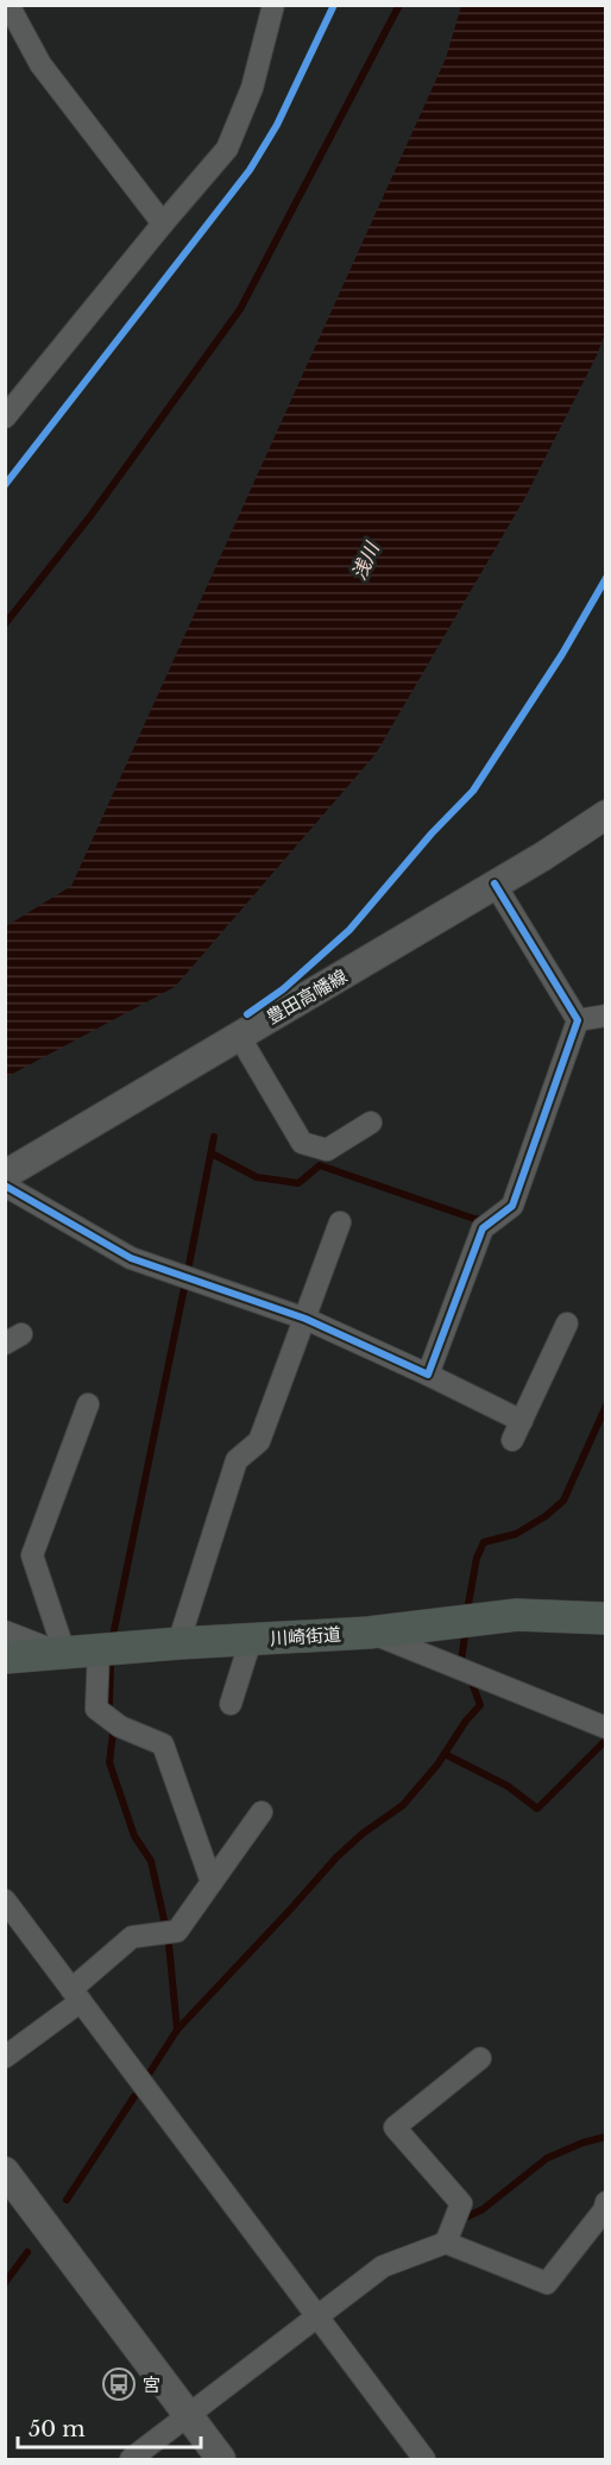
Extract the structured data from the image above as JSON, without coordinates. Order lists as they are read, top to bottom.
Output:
{
  "streets": {
    "main road": ["豊田高幡線", "川崎街道"]
  },
  "water": ["浅川"],
  "places": {
    "bus stop": ["宮"]
  },
  "scale_bar": "50 m"
}
